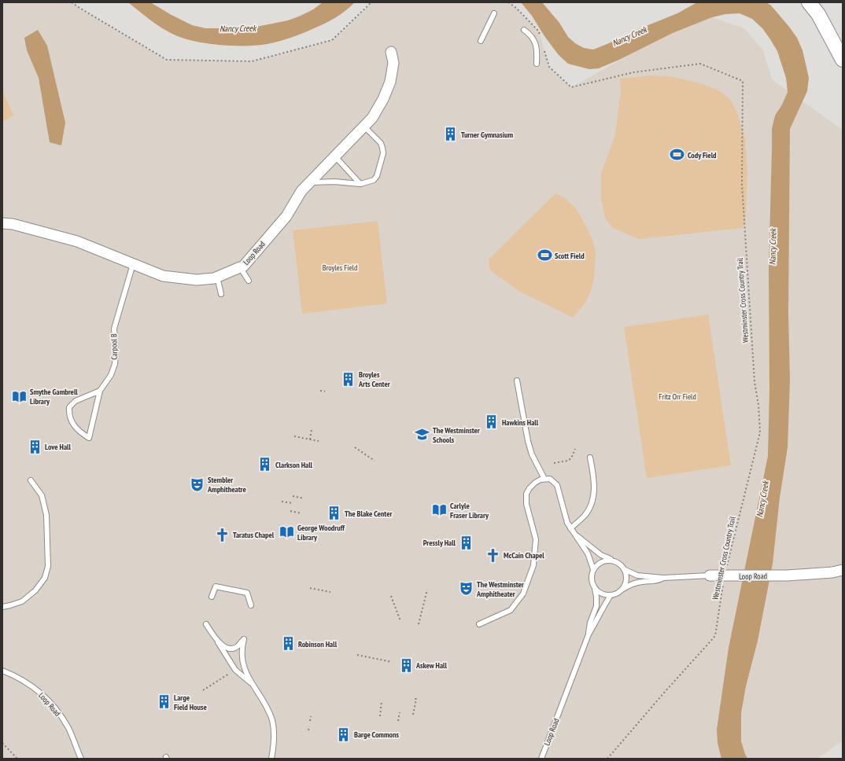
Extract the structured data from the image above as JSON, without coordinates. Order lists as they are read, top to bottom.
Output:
{
  "streets": {
    "street": ["Loop Road"],
    "lane": ["Carpool B"],
    "path": ["Westminster Cross Country Trail"]
  },
  "crossings": [
    ["Loop Road", "Westminster Cross Country Trail"],
    ["Loop Road", "Carpool B"]
  ],
  "water": ["Nancy Creek"],
  "parks": ["Broyles Field", "Fritz Orr Field"],
  "places": {
    "building": [
      "Turner Gymnasium",
      "Broyles Arts Center",
      "Hawkins Hall",
      "Love Hall",
      "Clarkson Hall",
      "The Blake Center",
      "Pressly Hall",
      "Robinson Hall",
      "Askew Hall",
      "Large Field House",
      "Barge Commons"
    ],
    "sports": ["Cody Field", "Scott Field"],
    "library": ["Smythe Gambrell Library", "Carlyle Fraser Library", "George Woodruff Library"],
    "school or university": ["The Westminster Schools"],
    "theatre": ["Stembler Amphitheatre", "The Westminster Amphitheater"],
    "church": ["Taratus Chapel", "McCain Chapel"]
  }
}
